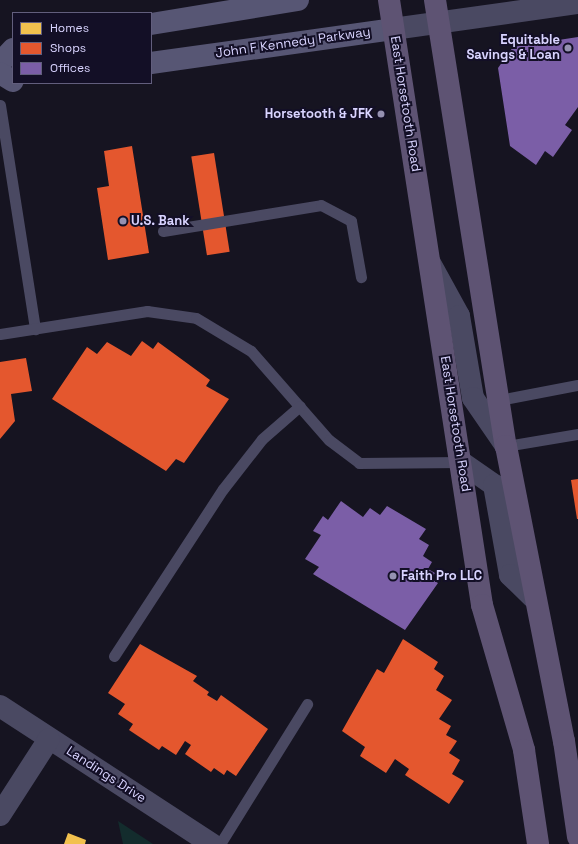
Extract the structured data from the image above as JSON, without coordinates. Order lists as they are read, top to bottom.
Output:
{
  "streets": {
    "main road": ["East Horsetooth Road"],
    "street": ["John F Kennedy Parkway", "Landings Drive"]
  },
  "crossings": [
    ["John F Kennedy Parkway", "East Horsetooth Road"]
  ],
  "places": [
    "Equitable Savings & Loan",
    "Horsetooth & JFK",
    "U.S. Bank",
    "Faith Pro LLC"
  ],
  "legend": ["Homes", "Shops", "Offices"]
}
